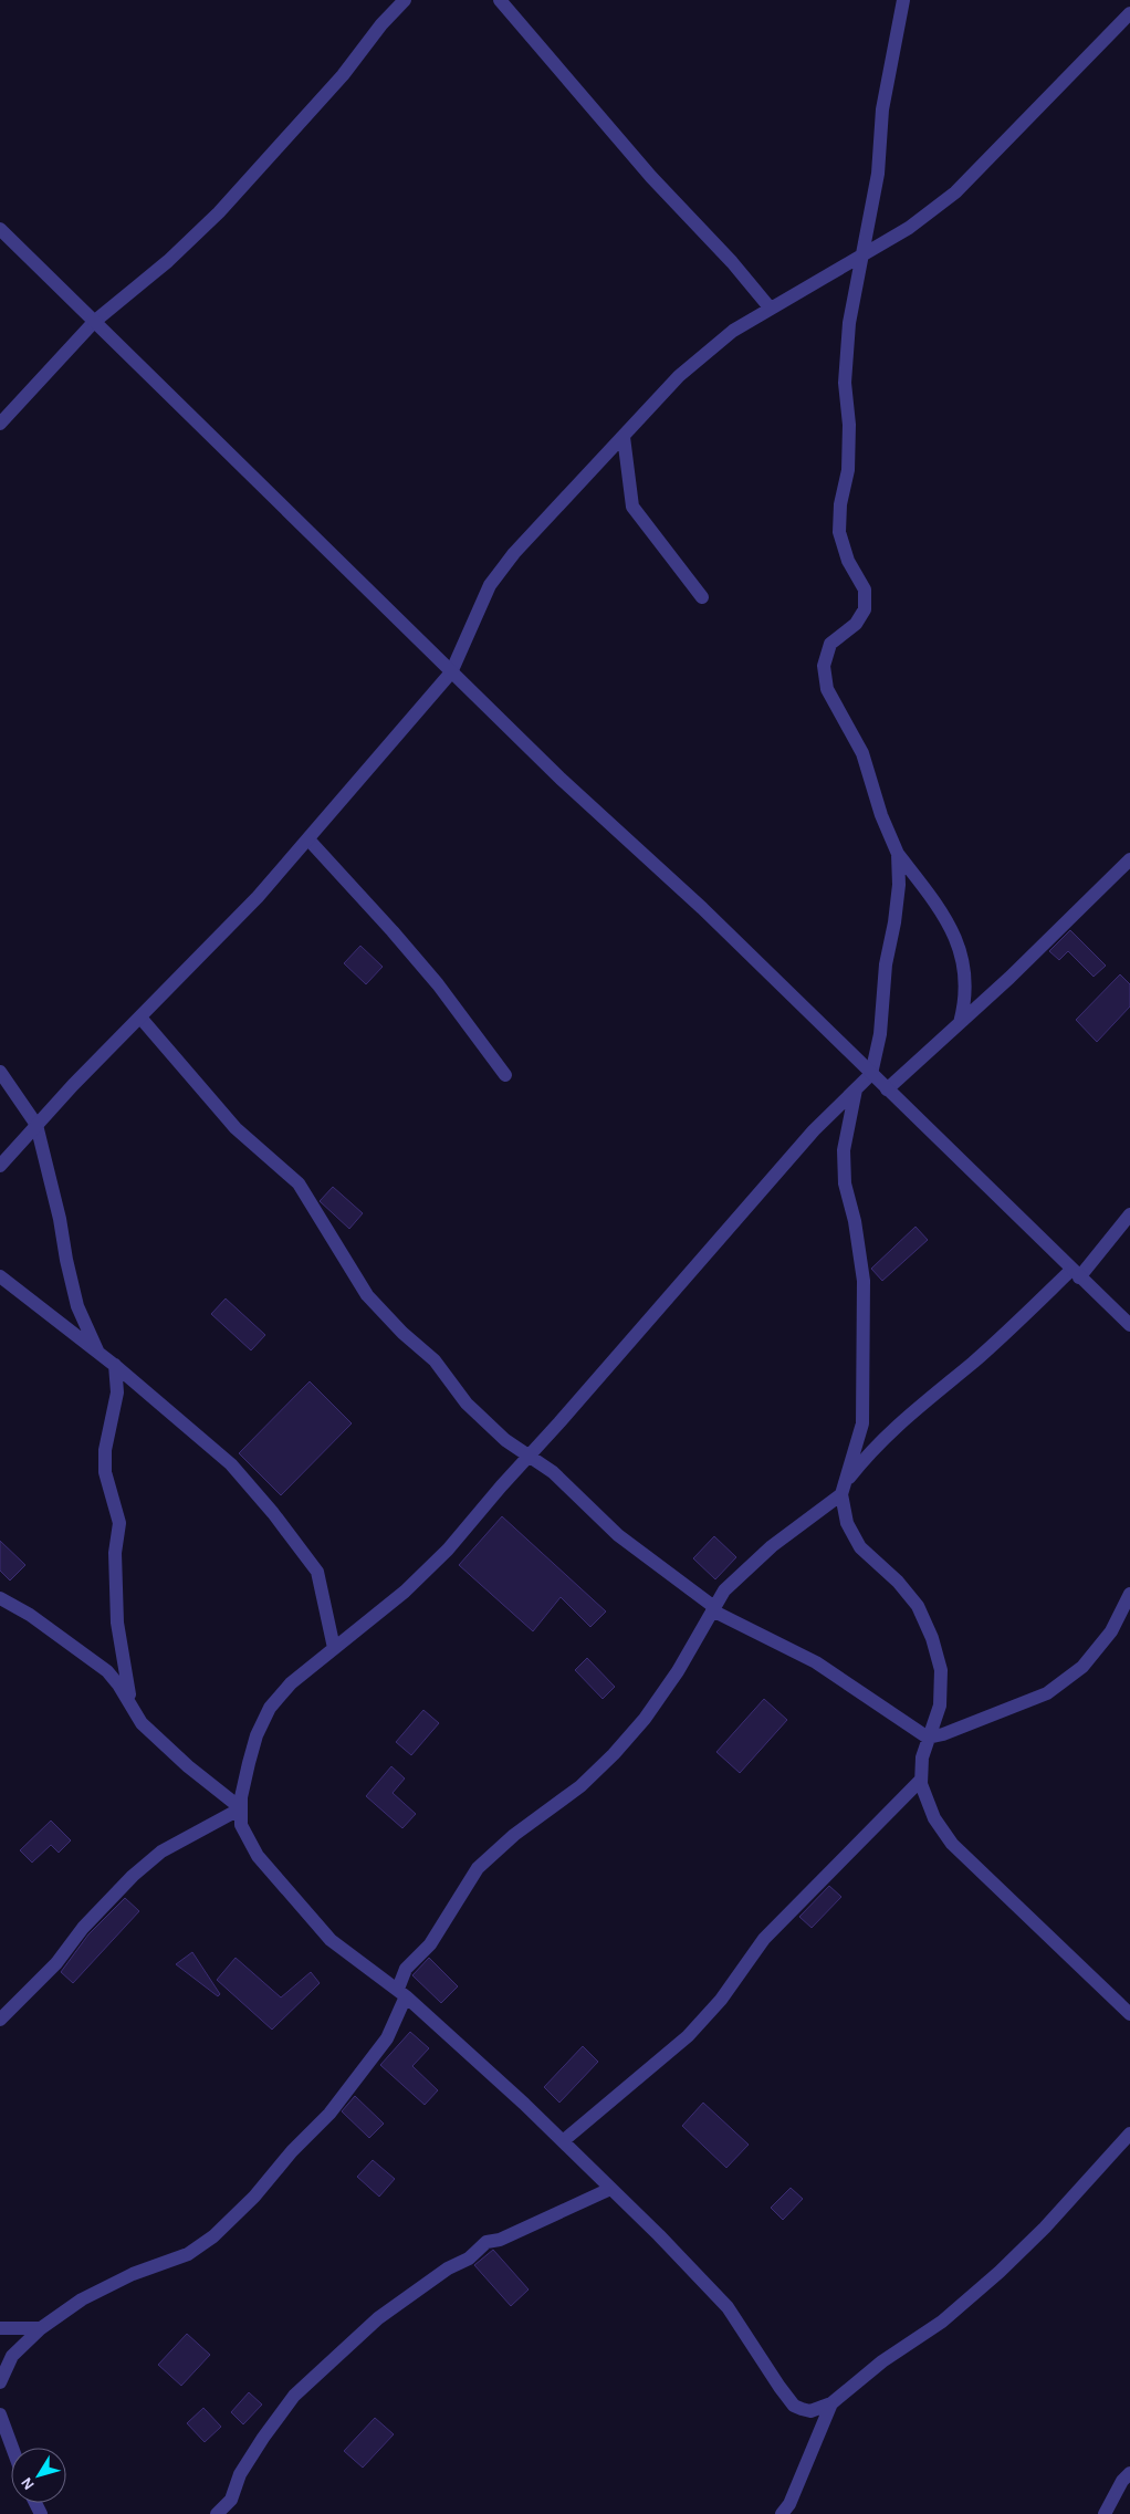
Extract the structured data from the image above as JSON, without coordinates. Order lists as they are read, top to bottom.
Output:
{
  "north": "bottom left"
}
